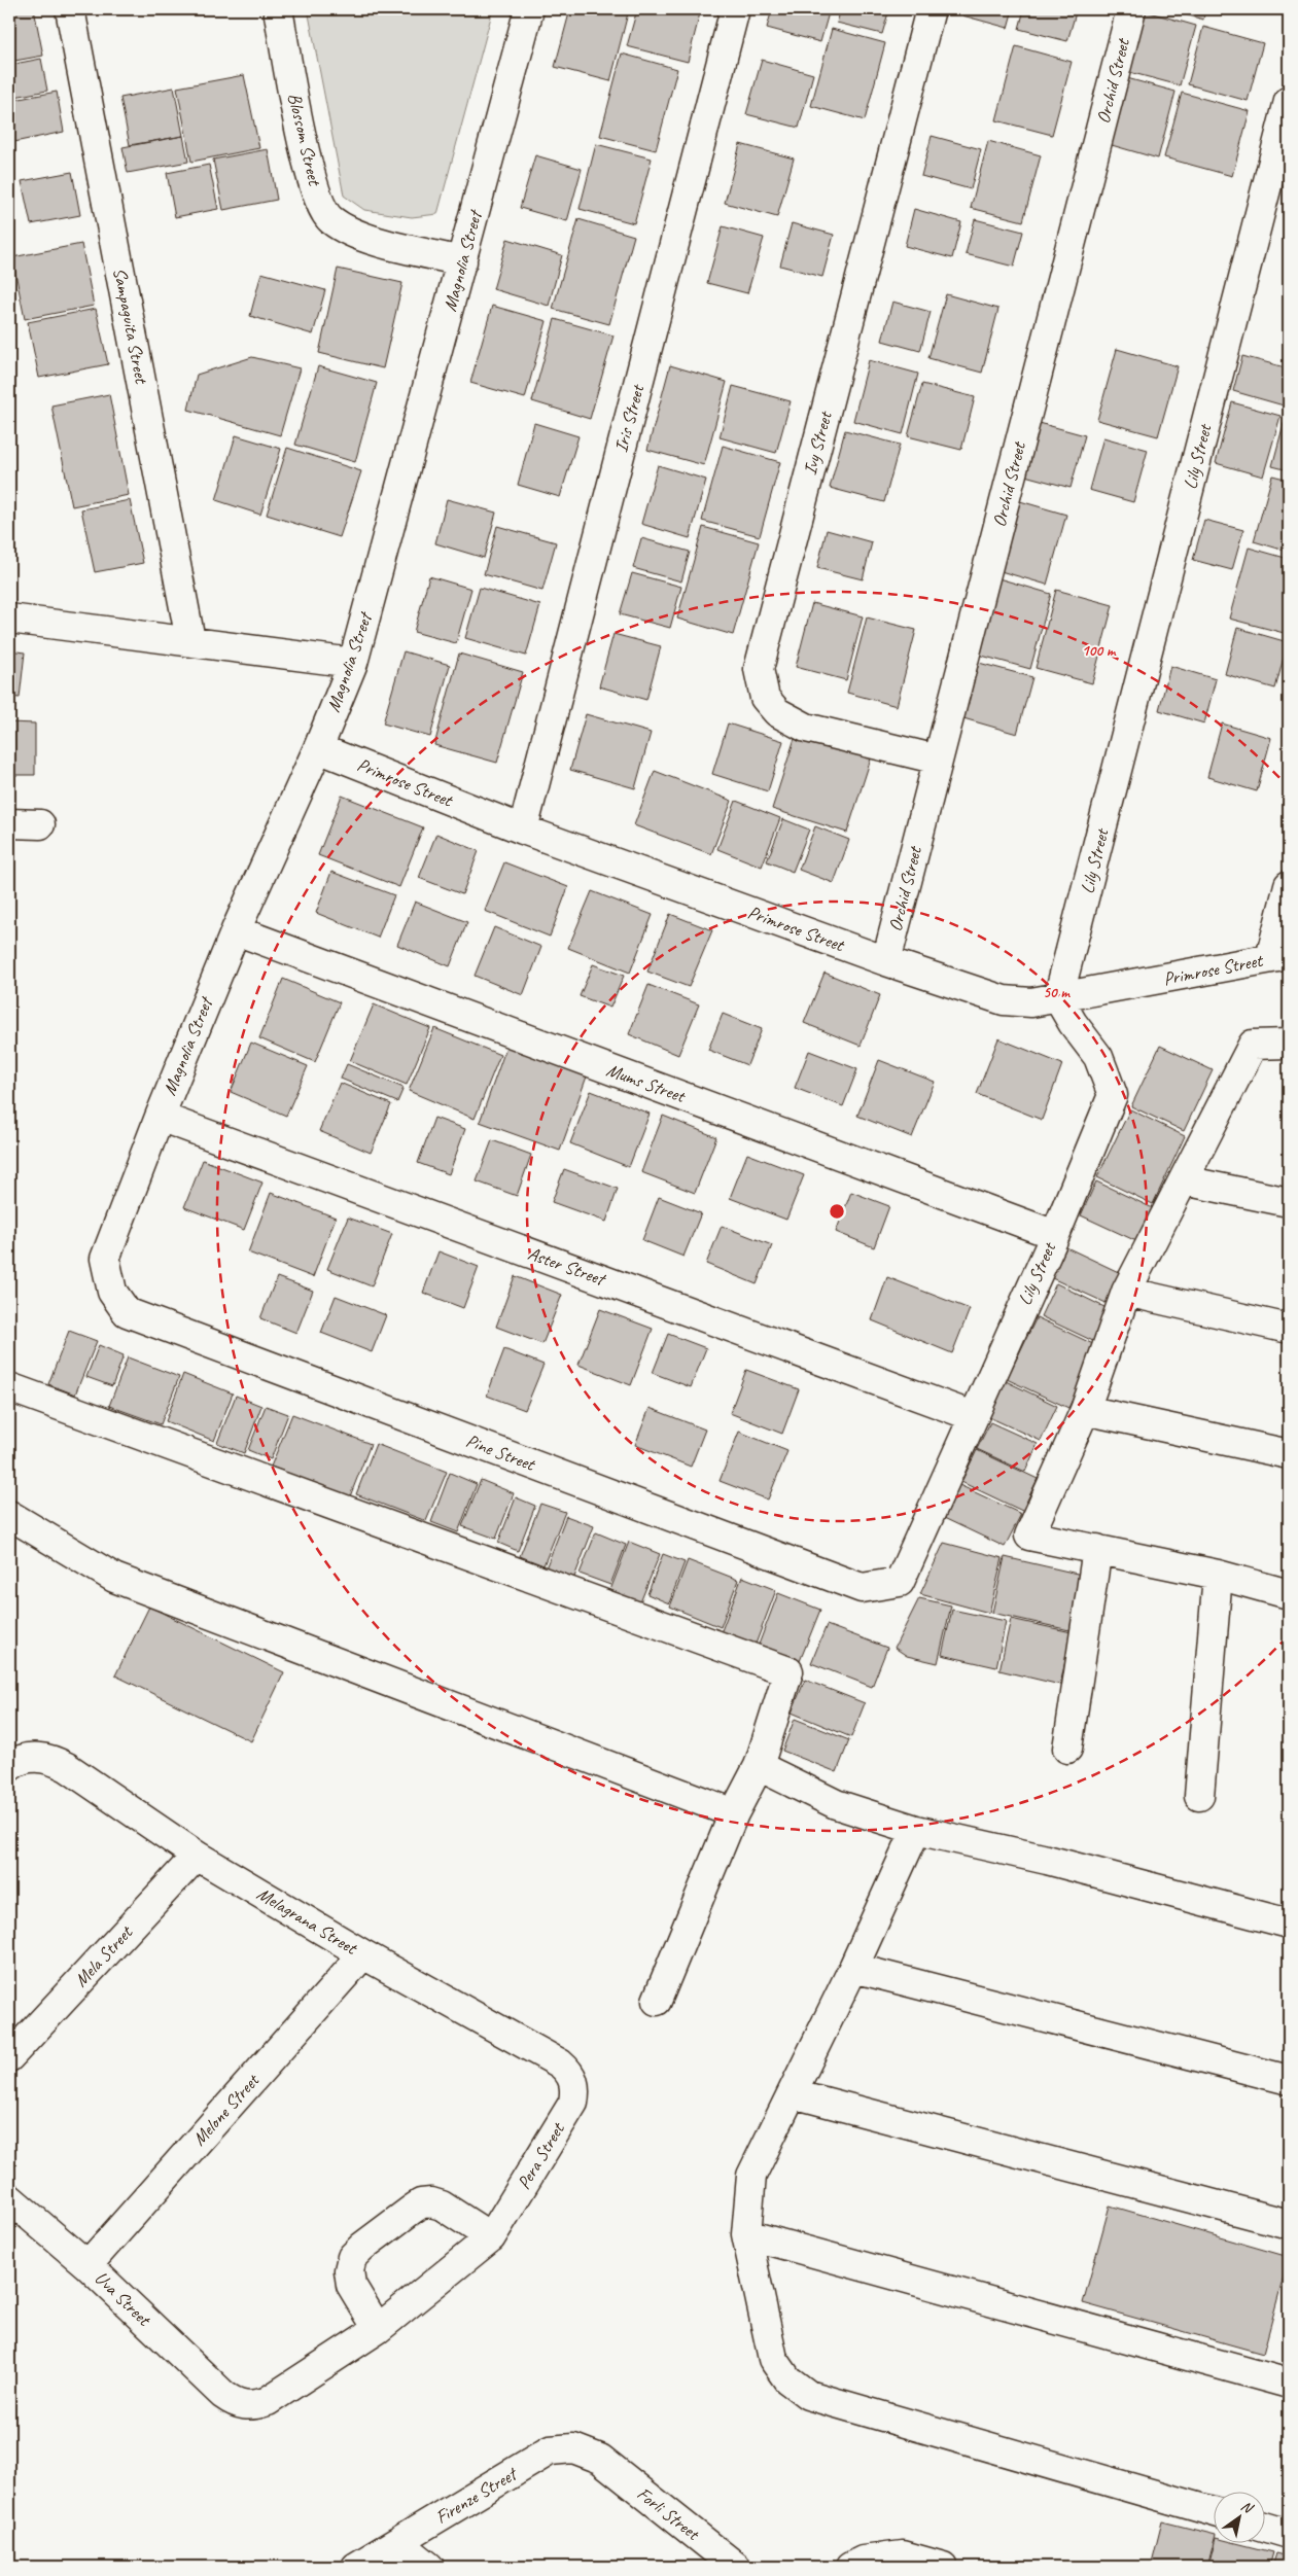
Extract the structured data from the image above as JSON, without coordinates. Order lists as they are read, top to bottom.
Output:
{
  "streets": {
    "street": [
      "Orchid Street",
      "Blossom Street",
      "Magnolia Street",
      "Sampaguita Street",
      "Iris Street",
      "Ivy Street",
      "Lily Street",
      "Primrose Street",
      "Mums Street",
      "Aster Street",
      "Pine Street",
      "Melagrana Street",
      "Mela Street",
      "Melone Street",
      "Pera Street",
      "Uva Street",
      "Firenze Street",
      "Forli Street"
    ]
  },
  "crossings": [
    ["Orchid Street", "Ivy Street"],
    ["Orchid Street", "Primrose Street"],
    ["Blossom Street", "Magnolia Street"],
    ["Magnolia Street", "Primrose Street"],
    ["Magnolia Street", "Mums Street"],
    ["Magnolia Street", "Aster Street"],
    ["Magnolia Street", "Pine Street"],
    ["Iris Street", "Primrose Street"],
    ["Lily Street", "Primrose Street"],
    ["Lily Street", "Mums Street"],
    ["Lily Street", "Aster Street"],
    ["Lily Street", "Pine Street"],
    ["Melagrana Street", "Mela Street"],
    ["Melagrana Street", "Melone Street"],
    ["Melagrana Street", "Pera Street"],
    ["Melone Street", "Uva Street"],
    ["Pera Street", "Uva Street"],
    ["Firenze Street", "Forli Street"]
  ],
  "north": "top right",
  "rings": ["100 m", "50 m"]
}
